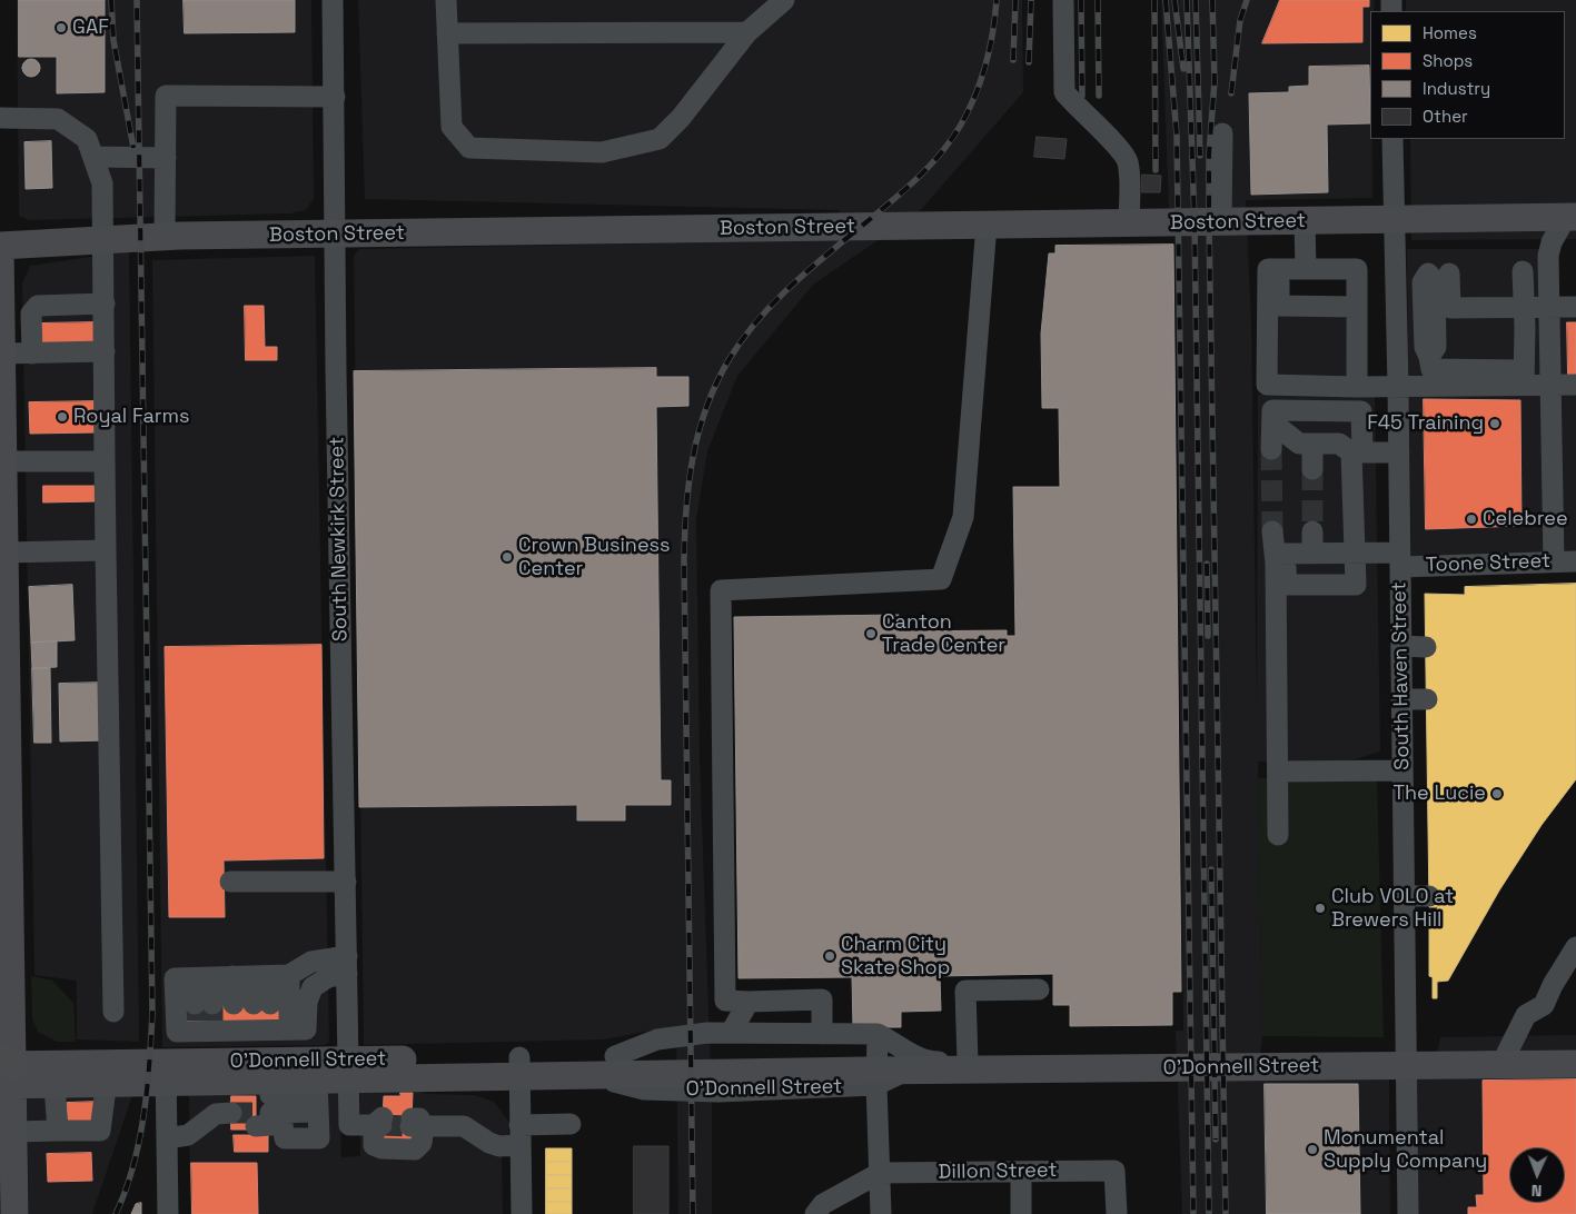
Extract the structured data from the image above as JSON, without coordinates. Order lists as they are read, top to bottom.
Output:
{
  "streets": {
    "main road": ["Boston Street", "O'Donnell Street"],
    "street": [
      "South Newkirk Street",
      "Toone Street",
      "South Haven Street",
      "Dillon Street"
    ]
  },
  "crossings": [
    ["Boston Street", "South Newkirk Street"],
    ["Boston Street", "South Haven Street"],
    ["South Newkirk Street", "O'Donnell Street"],
    ["Toone Street", "South Haven Street"],
    ["South Haven Street", "O'Donnell Street"]
  ],
  "places": [
    "GAF",
    "Royal Farms",
    "F45 Training",
    "Celebree",
    "Crown Business Center",
    "Canton Trade Center",
    "The Lucie",
    "Club VOLO at Brewers Hill",
    "Charm City Skate Shop",
    "Monumental Supply Company"
  ],
  "legend": [
    "Homes",
    "Shops",
    "Industry",
    "Other"
  ],
  "north": "bottom"
}
